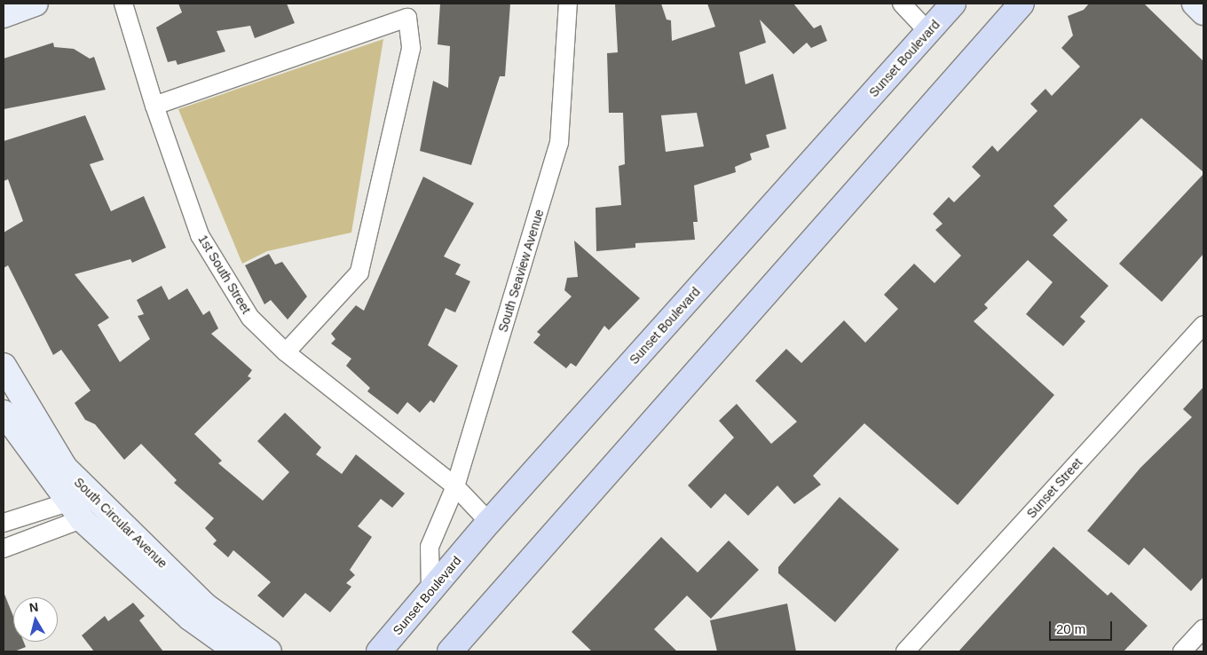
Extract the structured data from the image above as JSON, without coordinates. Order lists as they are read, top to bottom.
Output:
{
  "streets": {
    "main road": ["Sunset Boulevard", "South Circular Avenue"],
    "street": ["South Seaview Avenue", "1st South Street", "Sunset Street"]
  },
  "crossings": [
    ["Sunset Boulevard", "South Seaview Avenue"],
    ["South Seaview Avenue", "1st South Street"]
  ],
  "scale_bar": "20 m",
  "north": "top"
}
